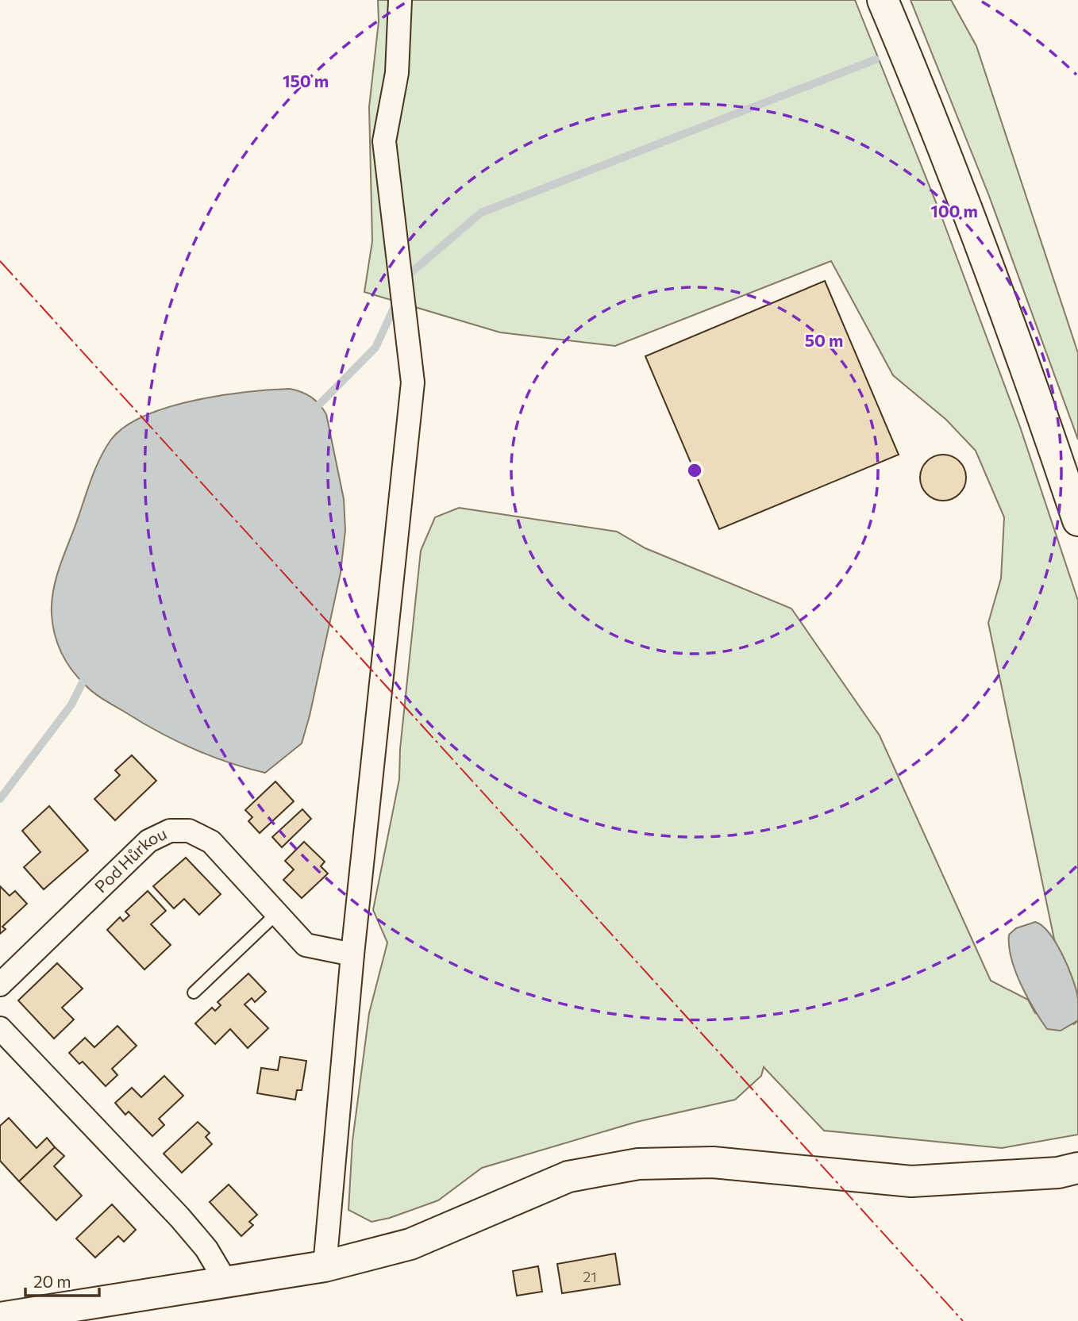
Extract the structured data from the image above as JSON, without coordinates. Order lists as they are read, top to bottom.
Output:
{
  "streets": {
    "street": ["Pod Hůrkou"]
  },
  "house_numbers": ["21"],
  "scale_bar": "20 m",
  "rings": ["150 m", "100 m", "50 m"]
}
